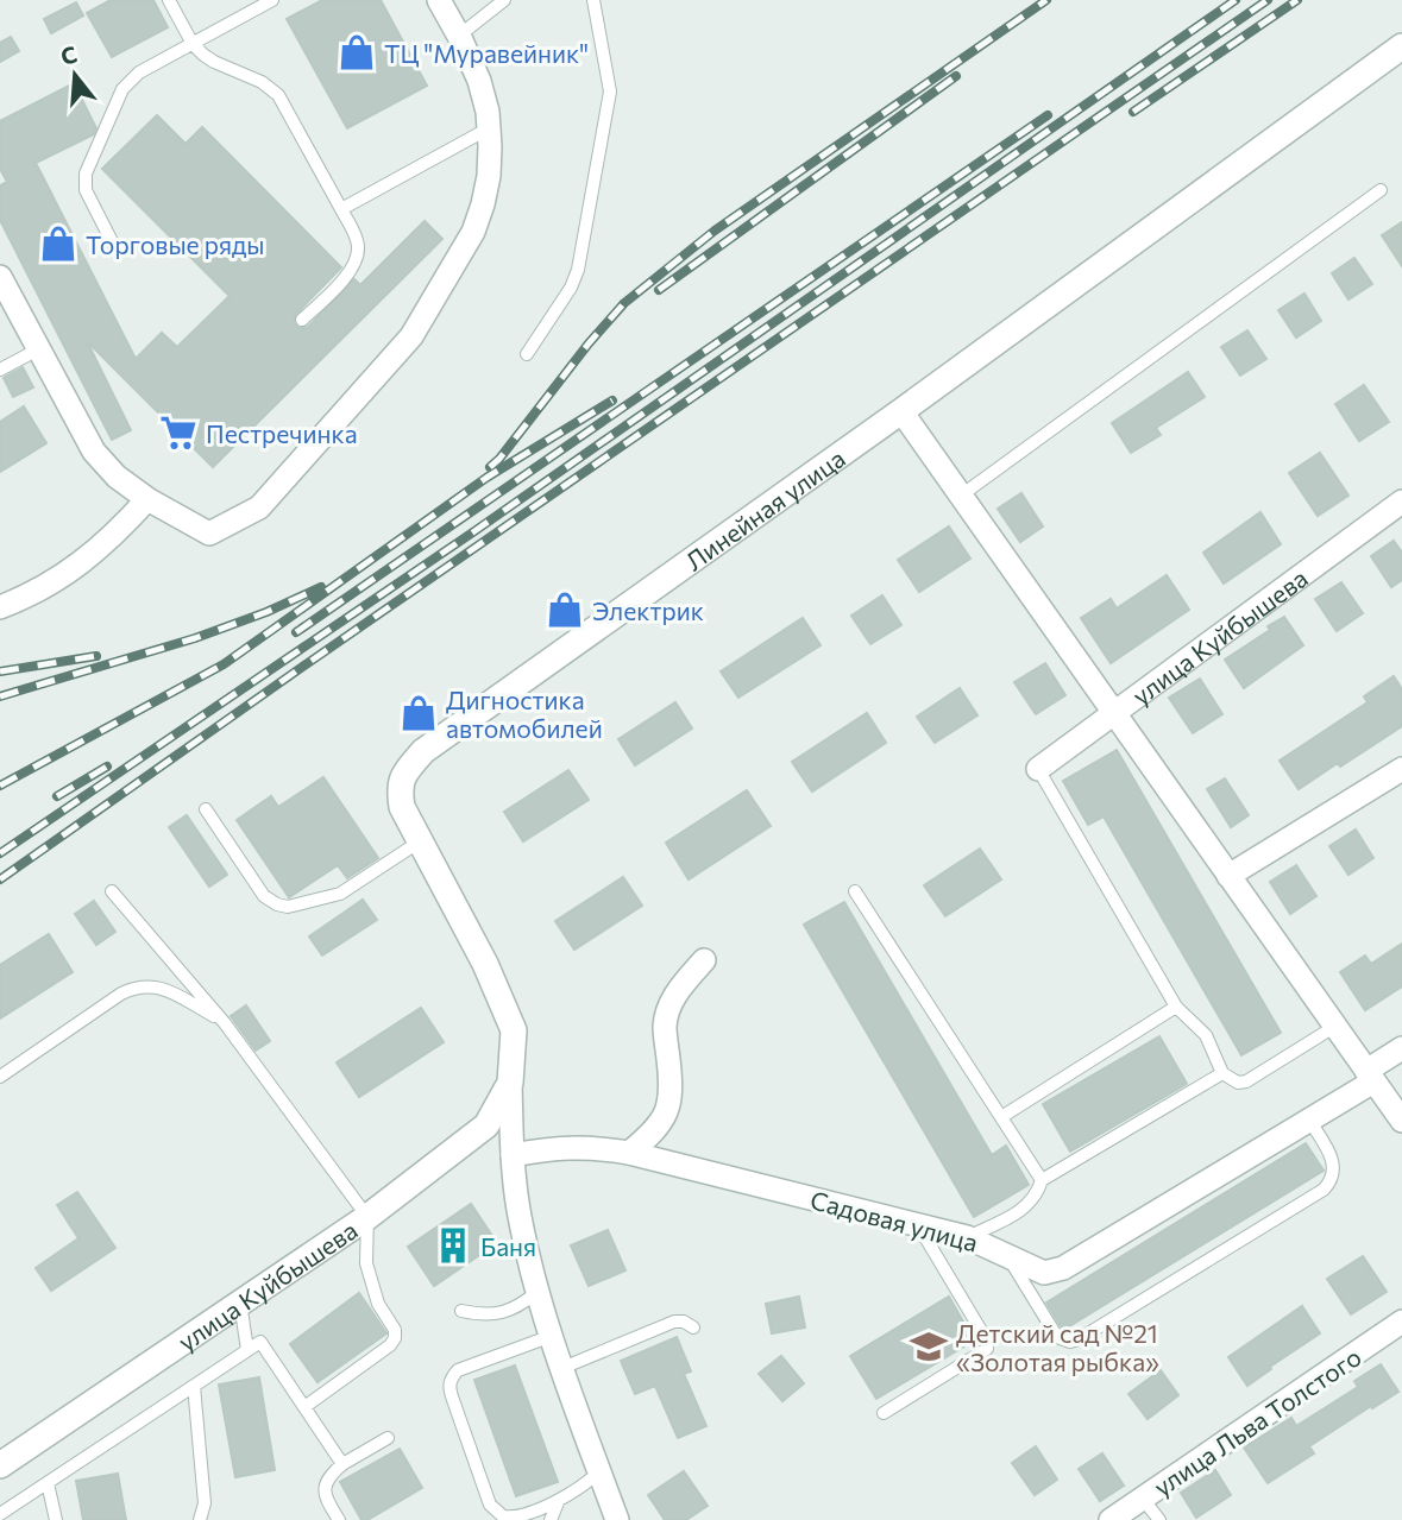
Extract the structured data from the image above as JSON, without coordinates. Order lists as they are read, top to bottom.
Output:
{
  "streets": {
    "street": [
      "Линейная улица",
      "улица Куйбышева",
      "Садовая улица",
      "улица Льва Толстого"
    ]
  },
  "crossings": [
    ["Линейная улица", "улица Куйбышева"]
  ],
  "places": {
    "shop": [
      "ТЦ \"Муравейник\"",
      "Торговые ряды",
      "Электрик",
      "Дигностика автомобилей"
    ],
    "supermarket": ["Пестречинка"],
    "building": ["Баня"],
    "school or university": ["Детский сад №21 «Золотая рыбка»"]
  },
  "north": "top"
}
